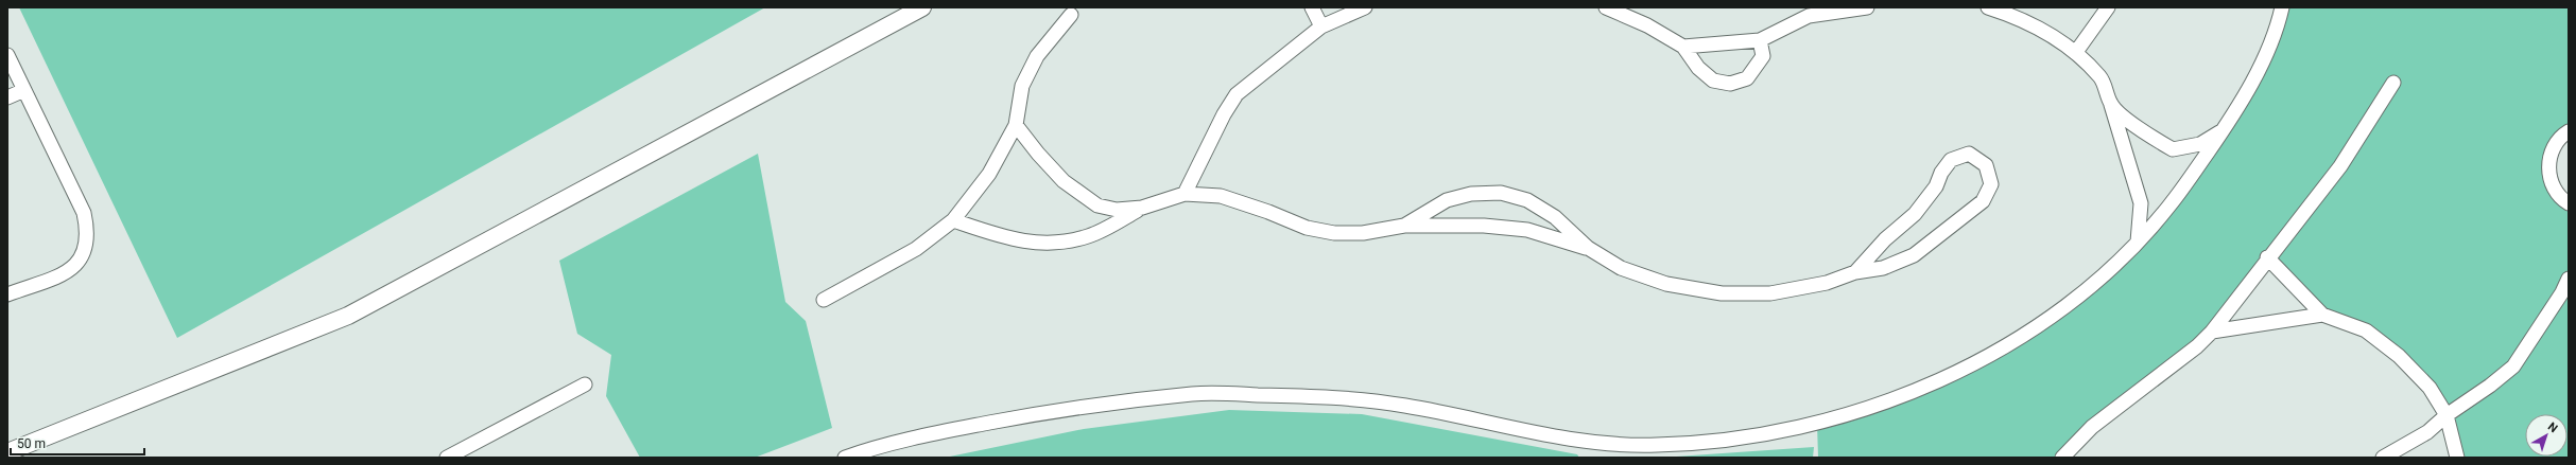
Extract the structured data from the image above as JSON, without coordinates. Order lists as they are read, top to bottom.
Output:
{
  "scale_bar": "50 m",
  "north": "top right"
}
